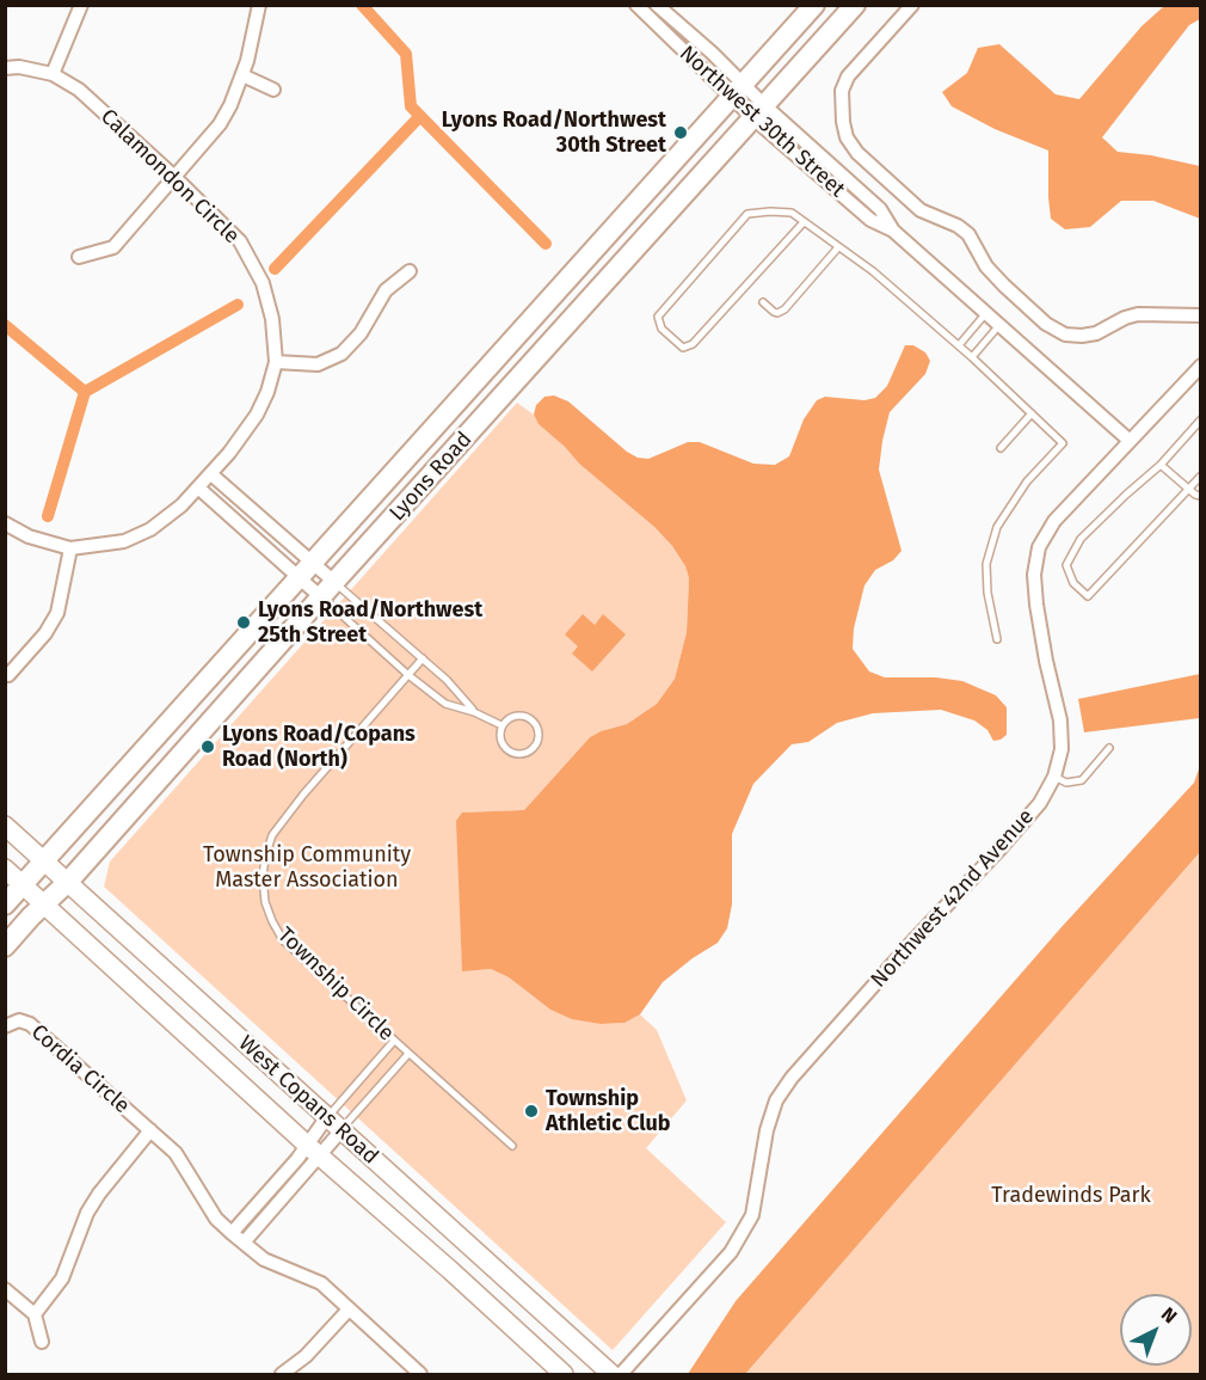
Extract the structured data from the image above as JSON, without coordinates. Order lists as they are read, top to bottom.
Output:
{
  "streets": {
    "main road": ["Lyons Road", "West Copans Road"],
    "street": [
      "Northwest 30th Street",
      "Calamondon Circle",
      "Northwest 42nd Avenue",
      "Cordia Circle"
    ],
    "lane": ["Township Circle"]
  },
  "crossings": [
    ["Northwest 30th Street", "Lyons Road"],
    ["Northwest 30th Street", "Northwest 42nd Avenue"],
    ["Lyons Road", "West Copans Road"]
  ],
  "parks": ["Township Community Master Association", "Tradewinds Park"],
  "places": [
    "Lyons Road/Northwest 30th Street",
    "Lyons Road/Northwest 25th Street",
    "Lyons Road/Copans Road (North)",
    "Township Athletic Club"
  ],
  "north": "top right"
}
